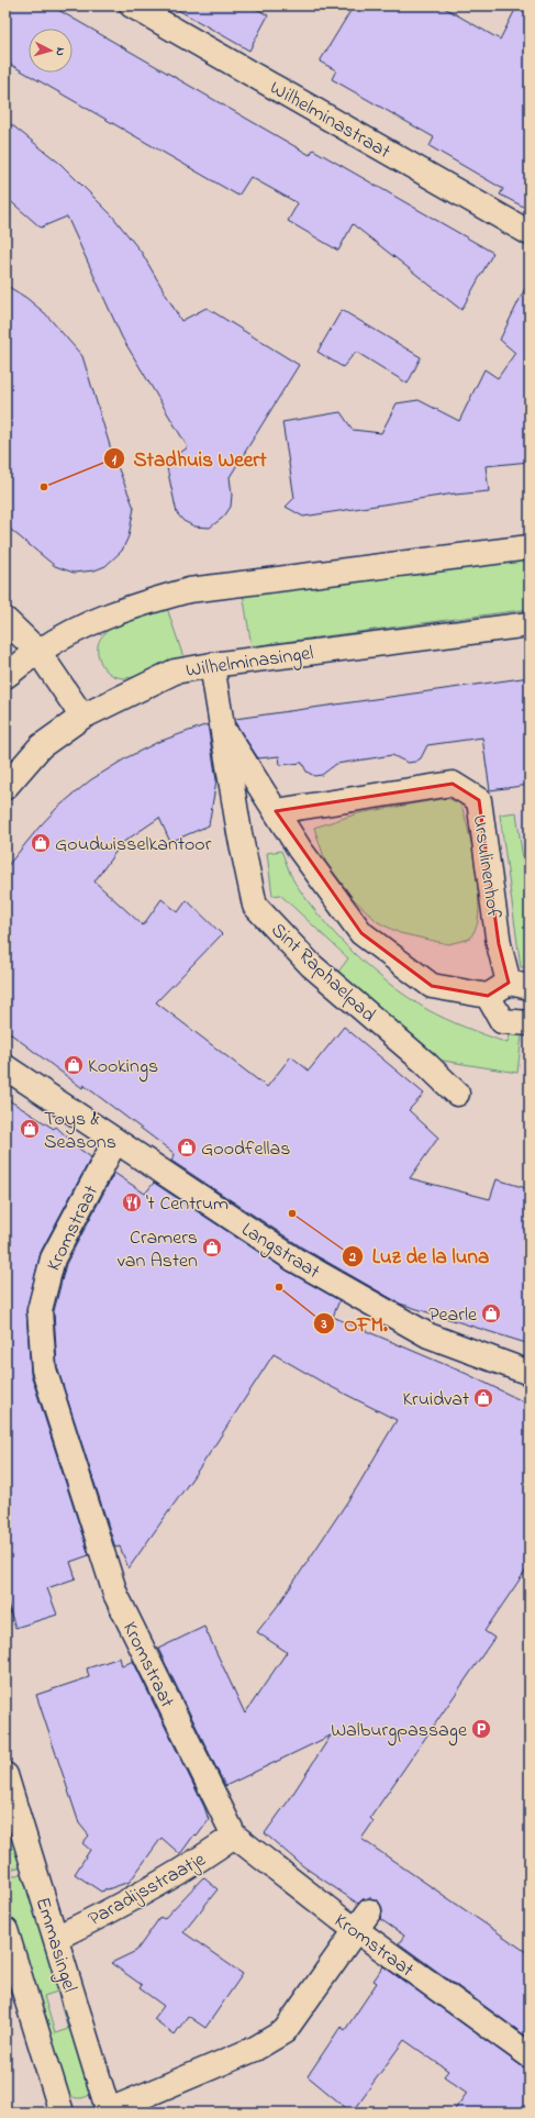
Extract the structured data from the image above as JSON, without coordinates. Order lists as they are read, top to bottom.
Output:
{
  "streets": {
    "street": [
      "Wilhelminastraat",
      "Wilhelminasingel",
      "Ursulinenhof",
      "Sint Raphaelpad",
      "Kromstraat",
      "Langstraat",
      "Paradijsstraatje",
      "Emmasingel"
    ]
  },
  "crossings": [
    ["Wilhelminasingel", "Sint Raphaelpad"],
    ["Kromstraat", "Langstraat"],
    ["Kromstraat", "Paradijsstraatje"],
    ["Paradijsstraatje", "Emmasingel"]
  ],
  "places": {
    "other": ["Stadhuis Weert", "Luz de la luna", "OFM."],
    "shop": [
      "Goudwisselkantoor",
      "Kookings",
      "Toys & Seasons",
      "Goodfellas",
      "Cramers van Asten",
      "Pearle",
      "Kruidvat"
    ],
    "restaurant": ["'t Centrum"],
    "parking": ["Walburgpassage"]
  },
  "north": "right"
}
